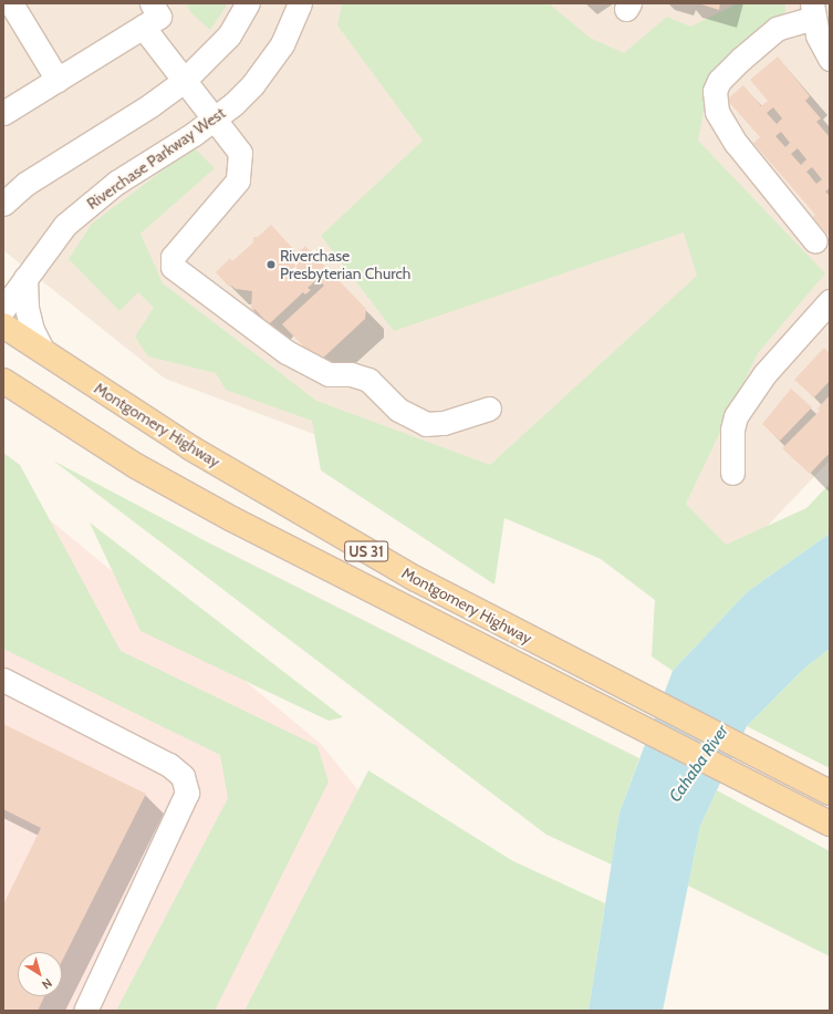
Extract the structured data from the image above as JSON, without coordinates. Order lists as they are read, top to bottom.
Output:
{
  "streets": {
    "main road": ["Montgomery Highway", "US 31"],
    "street": ["Riverchase Parkway West"]
  },
  "water": ["Cahaba River"],
  "places": ["Riverchase Presbyterian Church"],
  "north": "bottom right"
}
